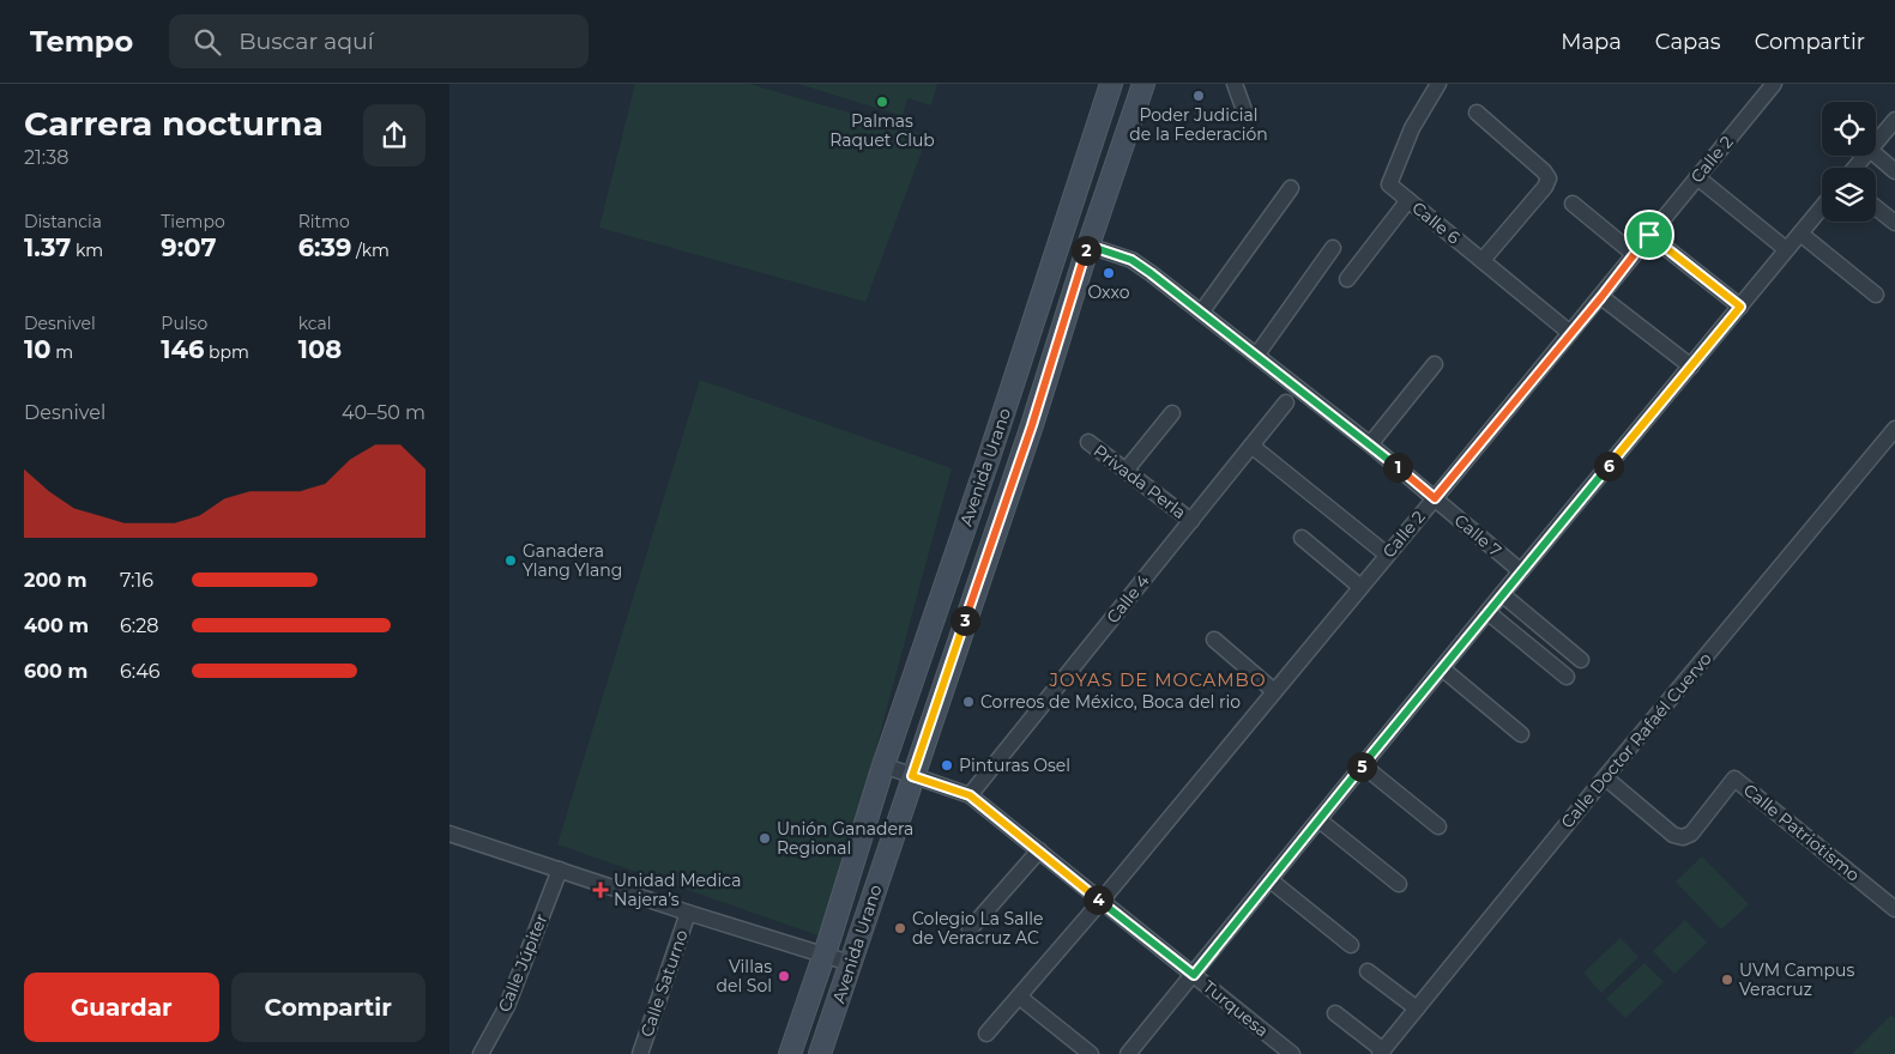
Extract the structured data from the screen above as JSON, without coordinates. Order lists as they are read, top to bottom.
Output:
{
  "streets": {
    "main road": ["Avenida Urano"],
    "street": [
      "Calle 2",
      "Calle 6",
      "Privada Perla",
      "Calle 7",
      "Calle 4",
      "Calle Doctor Rafaél Cuervo",
      "Calle Patriotismo",
      "Calle Júpiter",
      "Calle Saturno",
      "Turquesa"
    ]
  },
  "crossings": [
    ["Calle 2", "Calle 6"],
    ["Calle 2", "Calle 7"],
    ["Calle 2", "Turquesa"],
    ["Avenida Urano", "Calle 7"],
    ["Avenida Urano", "Turquesa"],
    ["Privada Perla", "Calle 4"],
    ["Calle 4", "Turquesa"],
    ["Calle Doctor Rafaél Cuervo", "Calle Patriotismo"]
  ],
  "districts": ["JOYAS DE MOCAMBO"],
  "places": {
    "other": [
      "Poder Judicial de la Federación",
      "Palmas Raquet Club",
      "Oxxo",
      "Ganadera Ylang Ylang",
      "Correos de México, Boca del rio",
      "Pinturas Osel",
      "Unión Ganadera Regional",
      "Colegio La Salle de Veracruz AC",
      "Villas del Sol",
      "UVM Campus Veracruz"
    ],
    "health": ["Unidad Medica Najera’s"]
  },
  "page": {
    "header": "Tempo",
    "search": "Buscar aquí",
    "nav": ["Mapa", "Capas", "Compartir"],
    "heading": ["Carrera nocturna", "21:38"],
    "stats": [
      ["Distancia", "1.37 km"],
      ["Tiempo", "9:07"],
      ["Ritmo", "6:39 /km"],
      ["Desnivel", "10 m"],
      ["Pulso", "146 bpm"],
      ["kcal", "108"]
    ],
    "pins": [
      "2",
      "6",
      "1",
      "3",
      "5",
      "4"
    ],
    "chart": ["Desnivel", "40–50 m"],
    "list": [
      {
        "name": "200 m",
        "note": "7:16"
      },
      {
        "name": "400 m",
        "note": "6:28"
      },
      {
        "name": "600 m",
        "note": "6:46"
      }
    ],
    "buttons": ["Guardar", "Compartir"]
  }
}
